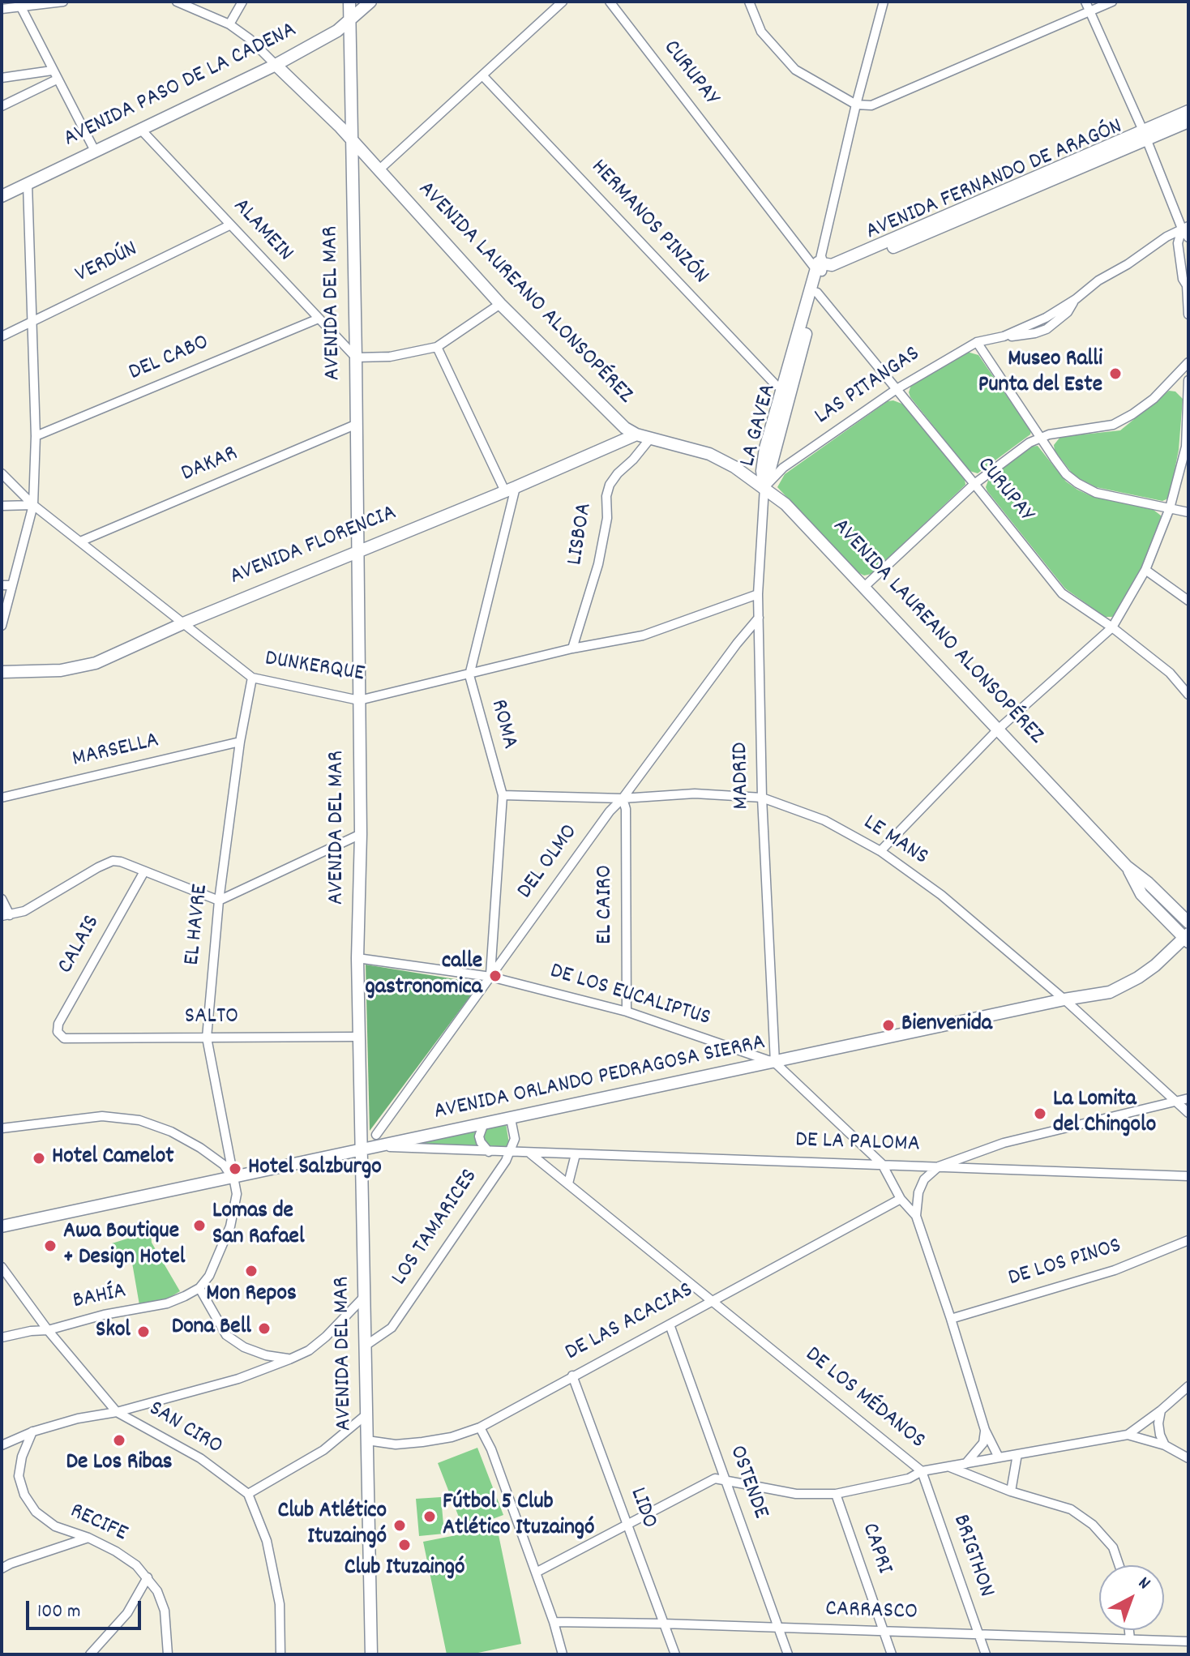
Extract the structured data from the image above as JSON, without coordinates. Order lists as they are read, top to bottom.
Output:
{
  "streets": {
    "street": [
      "CURUPAY",
      "AVENIDA PASO DE LA CADENA",
      "AVENIDA FERNANDO DE ARAGÓN",
      "HERMANOS PINZÓN",
      "ALAMEIN",
      "VERDÚN",
      "AVENIDA LAUREANO ALONSOPÉREZ",
      "AVENIDA DEL MAR",
      "DEL CABO",
      "LAS PITANGAS",
      "LA GAVEA",
      "DAKAR",
      "LISBOA",
      "AVENIDA FLORENCIA",
      "DUNKERQUE",
      "ROMA",
      "MARSELLA",
      "MADRID",
      "LE MANS",
      "DEL OLMO",
      "EL CAIRO",
      "EL HAVRE",
      "CALAIS",
      "DE LOS EUCALIPTUS",
      "SALTO",
      "AVENIDA ORLANDO PEDRAGOSA SIERRA",
      "DE LA PALOMA",
      "LOS TAMARICES",
      "DE LOS PINOS",
      "BAHÍA",
      "DE LAS ACACIAS",
      "DE LOS MÉDANOS",
      "SAN CIRO",
      "OSTENDE",
      "LIDO",
      "RECIFE",
      "CAPRI",
      "BRIGTHON",
      "CARRASCO"
    ]
  },
  "crossings": [
    ["CURUPAY", "AVENIDA FERNANDO DE ARAGÓN"],
    ["CURUPAY", "LAS PITANGAS"],
    ["CURUPAY", "LA GAVEA"],
    ["AVENIDA PASO DE LA CADENA", "ALAMEIN"],
    ["AVENIDA PASO DE LA CADENA", "AVENIDA LAUREANO ALONSOPÉREZ"],
    ["AVENIDA PASO DE LA CADENA", "AVENIDA DEL MAR"],
    ["AVENIDA FERNANDO DE ARAGÓN", "LA GAVEA"],
    ["HERMANOS PINZÓN", "LA GAVEA"],
    ["ALAMEIN", "VERDÚN"],
    ["ALAMEIN", "AVENIDA DEL MAR"],
    ["ALAMEIN", "DEL CABO"],
    ["AVENIDA LAUREANO ALONSOPÉREZ", "AVENIDA DEL MAR"],
    ["AVENIDA LAUREANO ALONSOPÉREZ", "LAS PITANGAS"],
    ["AVENIDA LAUREANO ALONSOPÉREZ", "LA GAVEA"],
    ["AVENIDA LAUREANO ALONSOPÉREZ", "LISBOA"],
    ["AVENIDA LAUREANO ALONSOPÉREZ", "AVENIDA FLORENCIA"],
    ["AVENIDA LAUREANO ALONSOPÉREZ", "MADRID"],
    ["AVENIDA LAUREANO ALONSOPÉREZ", "AVENIDA ORLANDO PEDRAGOSA SIERRA"],
    ["AVENIDA DEL MAR", "DAKAR"],
    ["AVENIDA DEL MAR", "AVENIDA FLORENCIA"],
    ["AVENIDA DEL MAR", "DUNKERQUE"],
    ["AVENIDA DEL MAR", "DE LOS EUCALIPTUS"],
    ["AVENIDA DEL MAR", "SALTO"],
    ["AVENIDA DEL MAR", "AVENIDA ORLANDO PEDRAGOSA SIERRA"],
    ["AVENIDA DEL MAR", "LOS TAMARICES"],
    ["AVENIDA DEL MAR", "DE LAS ACACIAS"],
    ["LAS PITANGAS", "LA GAVEA"],
    ["LAS PITANGAS", "MADRID"],
    ["LA GAVEA", "MADRID"],
    ["DAKAR", "DUNKERQUE"],
    ["LISBOA", "DUNKERQUE"],
    ["AVENIDA FLORENCIA", "DUNKERQUE"],
    ["AVENIDA FLORENCIA", "ROMA"],
    ["DUNKERQUE", "ROMA"],
    ["DUNKERQUE", "MADRID"],
    ["DUNKERQUE", "EL HAVRE"],
    ["ROMA", "LE MANS"],
    ["ROMA", "DEL OLMO"],
    ["ROMA", "DE LOS EUCALIPTUS"],
    ["MARSELLA", "EL HAVRE"],
    ["MADRID", "LE MANS"],
    ["MADRID", "DEL OLMO"],
    ["MADRID", "DE LOS EUCALIPTUS"],
    ["MADRID", "AVENIDA ORLANDO PEDRAGOSA SIERRA"],
    ["LE MANS", "DEL OLMO"],
    ["LE MANS", "EL CAIRO"],
    ["LE MANS", "AVENIDA ORLANDO PEDRAGOSA SIERRA"],
    ["DEL OLMO", "EL CAIRO"],
    ["DEL OLMO", "DE LOS EUCALIPTUS"],
    ["DEL OLMO", "AVENIDA ORLANDO PEDRAGOSA SIERRA"],
    ["DEL OLMO", "DE LA PALOMA"],
    ["EL CAIRO", "DE LOS EUCALIPTUS"],
    ["EL HAVRE", "SALTO"],
    ["EL HAVRE", "AVENIDA ORLANDO PEDRAGOSA SIERRA"],
    ["CALAIS", "SALTO"],
    ["DE LOS EUCALIPTUS", "AVENIDA ORLANDO PEDRAGOSA SIERRA"],
    ["DE LOS EUCALIPTUS", "DE LA PALOMA"],
    ["DE LOS EUCALIPTUS", "DE LOS PINOS"],
    ["DE LOS EUCALIPTUS", "DE LAS ACACIAS"],
    ["DE LOS EUCALIPTUS", "DE LOS MÉDANOS"],
    ["AVENIDA ORLANDO PEDRAGOSA SIERRA", "DE LA PALOMA"],
    ["AVENIDA ORLANDO PEDRAGOSA SIERRA", "LOS TAMARICES"],
    ["DE LA PALOMA", "LOS TAMARICES"],
    ["DE LA PALOMA", "DE LOS MÉDANOS"],
    ["BAHÍA", "SAN CIRO"],
    ["DE LAS ACACIAS", "DE LOS MÉDANOS"],
    ["DE LAS ACACIAS", "OSTENDE"],
    ["DE LAS ACACIAS", "LIDO"],
    ["DE LOS MÉDANOS", "BRIGTHON"],
    ["OSTENDE", "CARRASCO"],
    ["LIDO", "CARRASCO"],
    ["CAPRI", "CARRASCO"],
    ["BRIGTHON", "CARRASCO"]
  ],
  "places": [
    "Museo Ralli Punta del Este",
    "calle gastronomica",
    "Bienvenida",
    "La Lomita del Chingolo",
    "Hotel Camelot",
    "Hotel Salzburgo",
    "Lomas de San Rafael",
    "Awa Boutique + Design Hotel",
    "Mon Repos",
    "Dona Bell",
    "Skol",
    "De Los Ribas",
    "Fútbol 5 Club Atlético Ituzaingó",
    "Club Atlético Ituzaingó",
    "Club Ituzaingó"
  ],
  "scale_bar": "100 m",
  "north": "top right"
}
